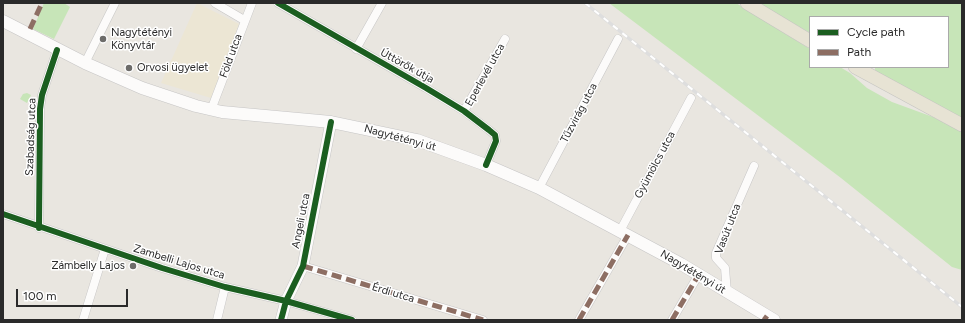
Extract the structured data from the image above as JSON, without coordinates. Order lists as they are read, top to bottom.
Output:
{
  "streets": {
    "main road": ["Nagytétényi út"],
    "street": [
      "Föld utca",
      "Úttörők útja",
      "Eperlevél utca",
      "Tűzvirág utca",
      "Szabadság utca",
      "Gyümölcs utca",
      "Angeli utca",
      "Vasút utca",
      "Zambelli Lajos utca",
      "Érdi utca"
    ]
  },
  "crossings": [
    ["Föld utca", "Nagytétényi út"],
    ["Úttörők útja", "Eperlevél utca"],
    ["Úttörők útja", "Nagytétényi út"],
    ["Tűzvirág utca", "Nagytétényi út"],
    ["Szabadság utca", "Nagytétényi út"],
    ["Szabadság utca", "Zambelli Lajos utca"],
    ["Nagytétényi út", "Gyümölcs utca"],
    ["Nagytétényi út", "Angeli utca"],
    ["Nagytétényi út", "Vasút utca"],
    ["Angeli utca", "Zambelli Lajos utca"],
    ["Angeli utca", "Érdi utca"]
  ],
  "places": ["Nagytétényi Könyvtár", "Orvosi ügyelet", "Zámbelly Lajos"],
  "legend": ["Cycle path", "Path"],
  "scale_bar": "100 m"
}
